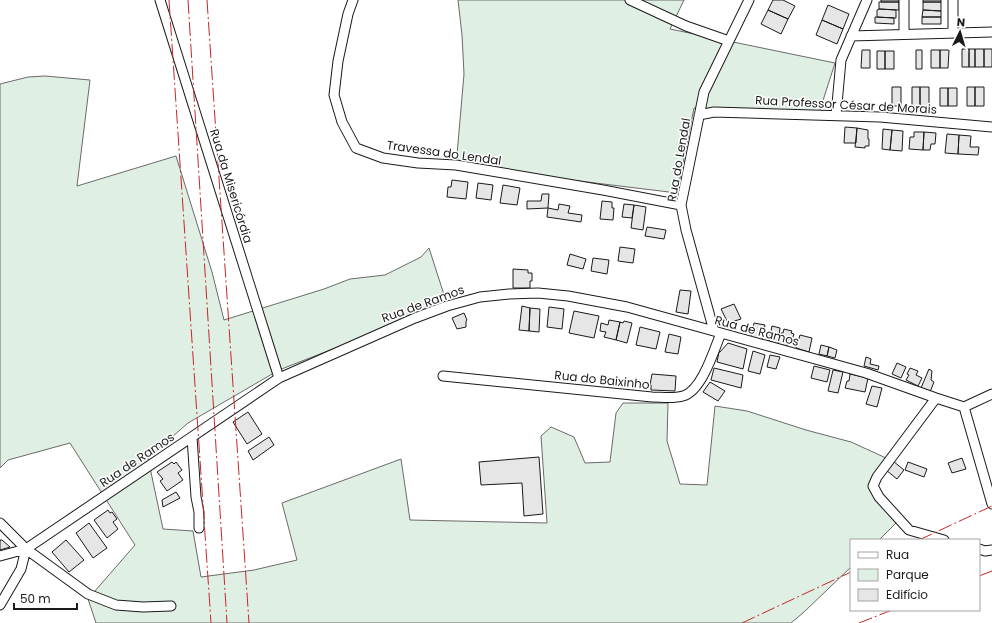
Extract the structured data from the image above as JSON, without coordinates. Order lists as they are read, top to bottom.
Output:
{
  "streets": {
    "street": [
      "Rua Professor César de Morais",
      "Travessa do Lendal",
      "Rua do Lendal",
      "Rua da Misericórdia",
      "Rua de Ramos",
      "Rua do Baixinho"
    ]
  },
  "crossings": [
    ["Rua Professor César de Morais", "Rua do Lendal"],
    ["Travessa do Lendal", "Rua do Lendal"],
    ["Rua do Lendal", "Rua de Ramos"],
    ["Rua do Lendal", "Rua do Baixinho"],
    ["Rua da Misericórdia", "Rua de Ramos"],
    ["Rua de Ramos", "Rua do Baixinho"]
  ],
  "legend": ["Rua", "Parque", "Edifício"],
  "scale_bar": "50 m",
  "north": "top"
}
